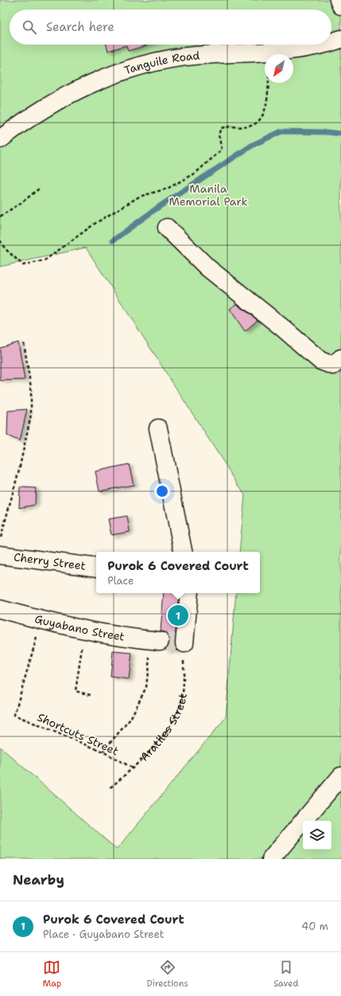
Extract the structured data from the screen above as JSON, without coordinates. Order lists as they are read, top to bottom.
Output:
{
  "streets": {
    "street": ["Tanguile Road", "Cherry Street", "Guyabano Street"],
    "path": ["Aratiles Street", "Shortcuts Street"]
  },
  "crossings": [
    ["Guyabano Street", "Shortcuts Street"],
    ["Aratiles Street", "Shortcuts Street"]
  ],
  "parks": ["Manila Memorial Park"],
  "north": "bottom left",
  "page": {
    "search": "Search here",
    "popup": ["Purok 6 Covered Court", "Place"],
    "pins": "1",
    "heading": "Nearby",
    "list": [
      {
        "mark": "1",
        "name": "Purok 6 Covered Court",
        "note": "Place · Guyabano Street",
        "value": "40 m"
      }
    ],
    "nav": ["Map", "Directions", "Saved"]
  }
}
